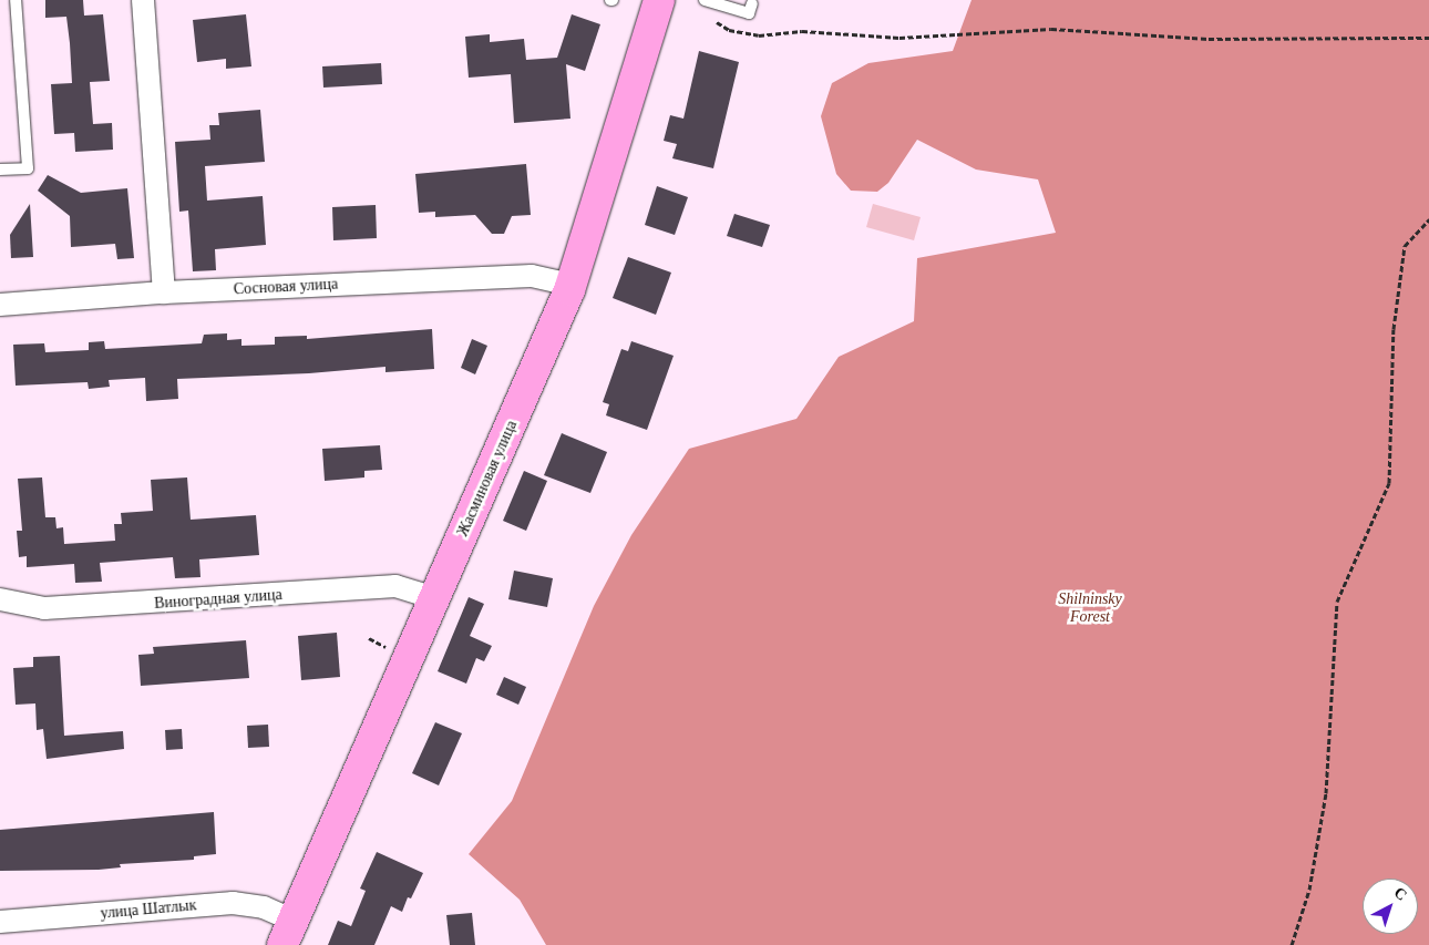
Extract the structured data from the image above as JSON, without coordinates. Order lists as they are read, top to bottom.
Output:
{
  "streets": {
    "street": [
      "Сосновая улица",
      "Жасминовая улица",
      "Виноградная улица",
      "улица Шатлык"
    ]
  },
  "crossings": [
    ["Сосновая улица", "Жасминовая улица"],
    ["Жасминовая улица", "Виноградная улица"],
    ["Жасминовая улица", "улица Шатлык"]
  ],
  "parks": ["Shilninsky Forest"],
  "north": "top right"
}
